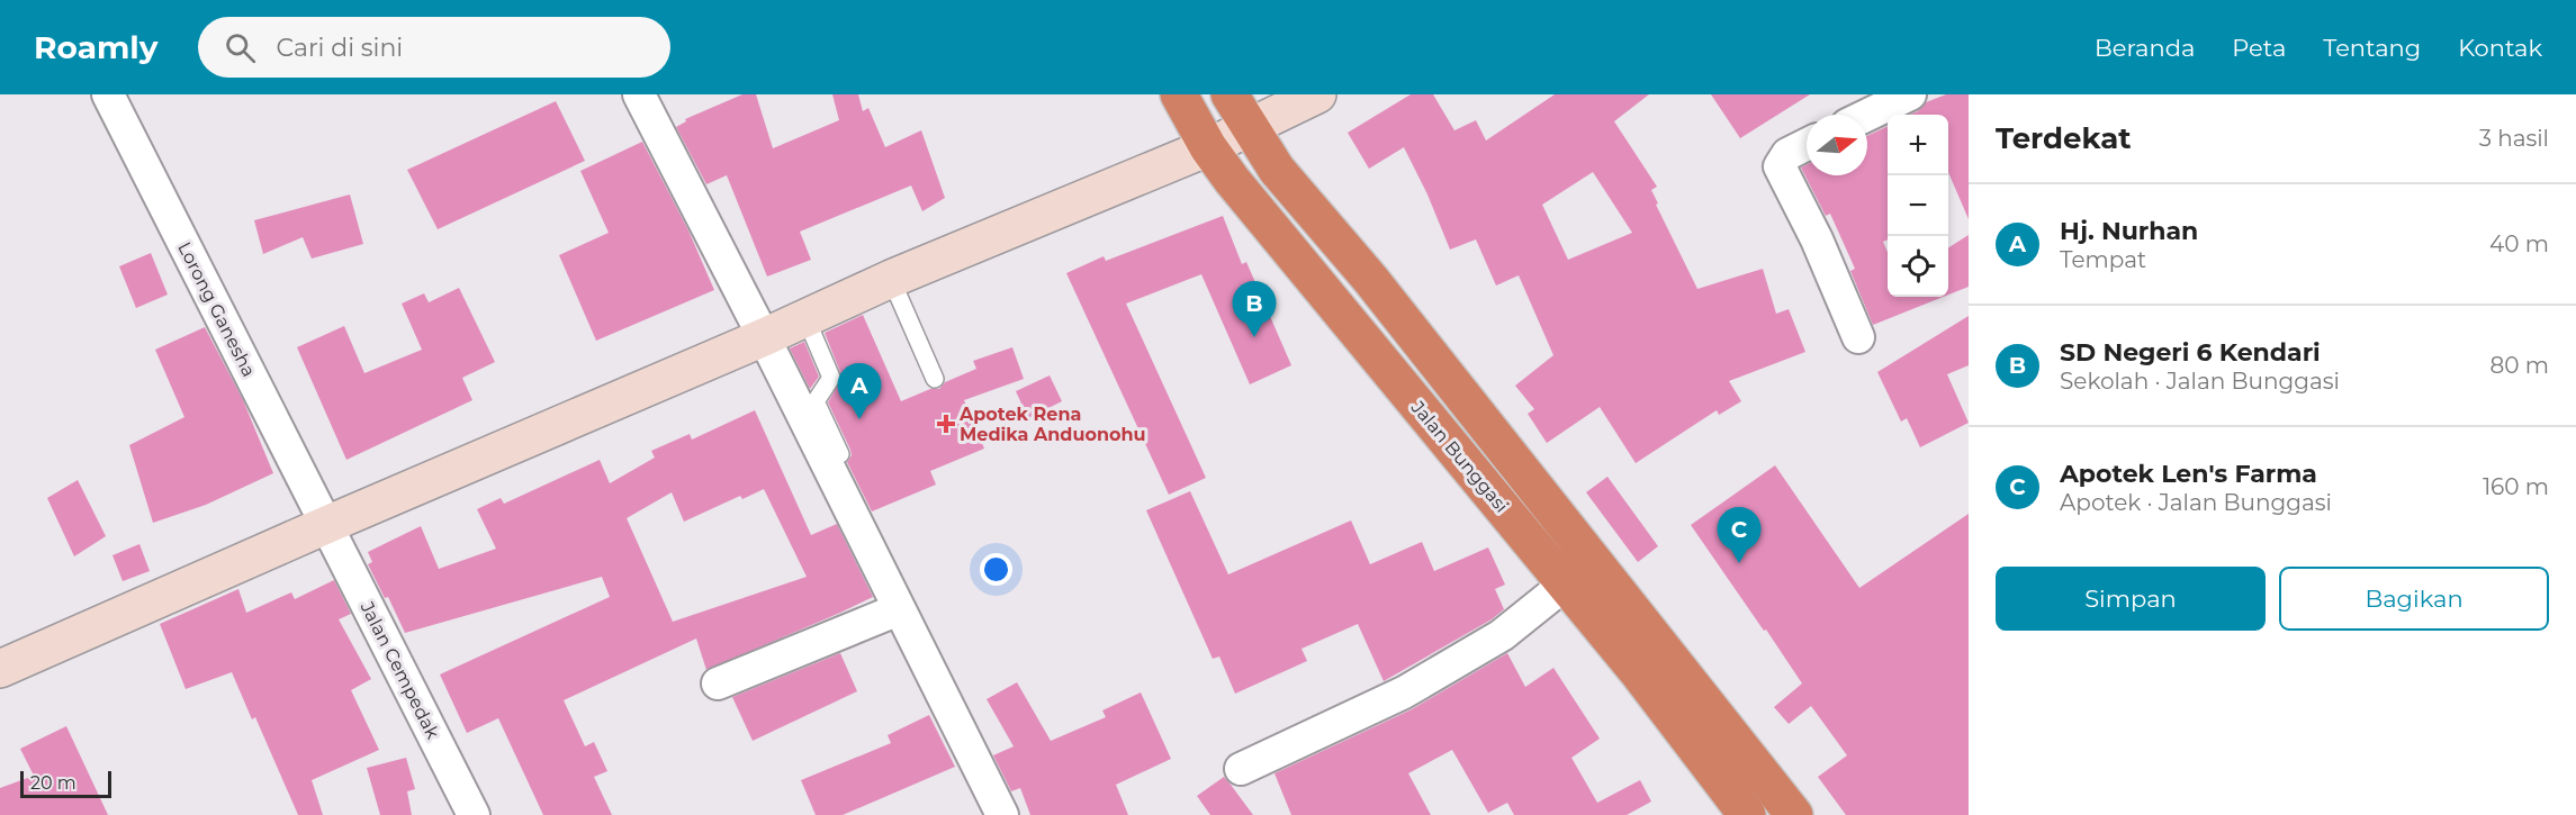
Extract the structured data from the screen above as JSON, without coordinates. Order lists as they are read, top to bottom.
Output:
{
  "streets": {
    "highway": ["Jalan Bunggasi"],
    "street": ["Lorong Ganesha", "Jalan Cempedak"]
  },
  "crossings": [
    ["Lorong Ganesha", "Jalan Cempedak"]
  ],
  "places": {
    "health": ["Apotek Rena Medika Anduonohu"]
  },
  "scale_bar": "20 m",
  "north": "right",
  "page": {
    "header": "Roamly",
    "search": "Cari di sini",
    "nav": [
      "Beranda",
      "Peta",
      "Tentang",
      "Kontak"
    ],
    "heading": ["Terdekat", "3 hasil"],
    "map_buttons": ["+", "−"],
    "list": [
      {
        "mark": "A",
        "name": "Hj. Nurhan",
        "note": "Tempat",
        "value": "40 m"
      },
      {
        "mark": "B",
        "name": "SD Negeri 6 Kendari",
        "note": "Sekolah · Jalan Bunggasi",
        "value": "80 m"
      },
      {
        "mark": "C",
        "name": "Apotek Len's Farma",
        "note": "Apotek · Jalan Bunggasi",
        "value": "160 m"
      }
    ],
    "pins": ["B", "A", "C"],
    "buttons": ["Simpan", "Bagikan"],
    "scale": "20 m"
  }
}
